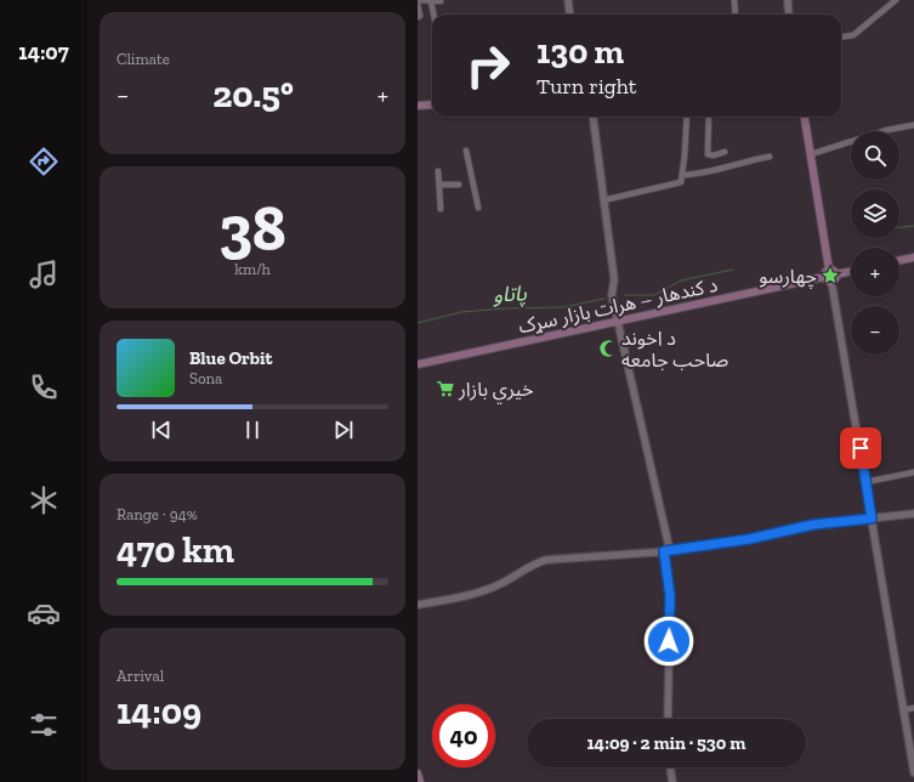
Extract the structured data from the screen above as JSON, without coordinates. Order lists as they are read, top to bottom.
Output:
{
  "streets": {
    "main road": ["د کندهار – هرات بازار سړک"]
  },
  "water": ["پاتاو"],
  "places": {
    "place": ["چهارسو"],
    "mosque": ["د اخوند صاحب جامعه"],
    "supermarket": ["خیري بازار"]
  },
  "page": {
    "tabs": "14:07",
    "tile": [
      "Climate",
      ["38", "km/h"],
      ["Range · 94%", "470 km"],
      ["Arrival", "14:09"]
    ],
    "turn": ["130 m", "Turn right"],
    "heat": ["−", "20.5°", "+"],
    "map_buttons": ["+", "−"],
    "song": ["Blue Orbit", "Sona"],
    "limit": "40",
    "trip": "14:09 · 2 min · 530 m"
  }
}
